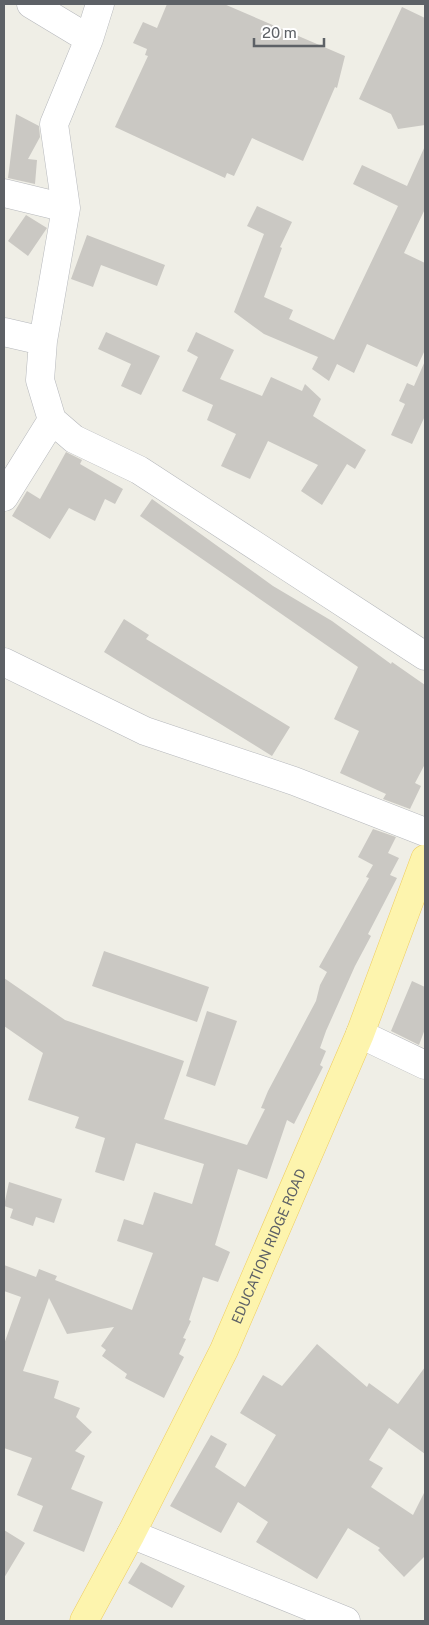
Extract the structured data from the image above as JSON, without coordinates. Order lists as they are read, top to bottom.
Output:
{
  "streets": {
    "main road": ["EDUCATION RIDGE ROAD"]
  },
  "scale_bar": "20 m"
}
